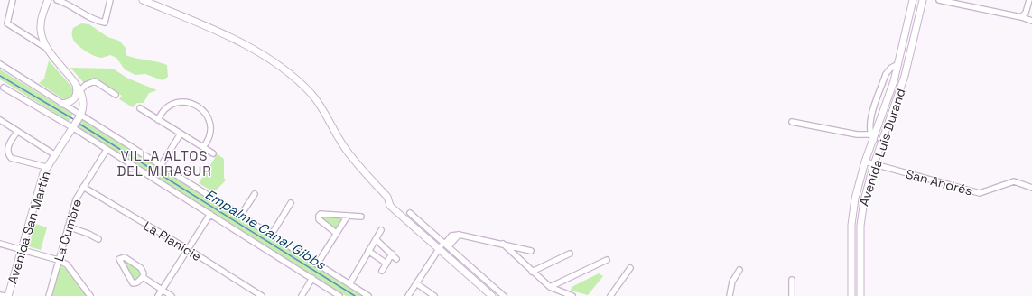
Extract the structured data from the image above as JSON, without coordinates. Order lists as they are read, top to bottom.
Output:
{
  "streets": {
    "street": [
      "Avenida Luis Durand",
      "San Andrés",
      "Avenida San Martín",
      "La Cumbre",
      "La Planicie"
    ]
  },
  "crossings": [
    ["Avenida Luis Durand", "San Andrés"],
    ["La Cumbre", "La Planicie"]
  ],
  "districts": ["VILLA ALTOS DEL MIRASUR"],
  "water": ["Empalme Canal Gibbs"]
}
